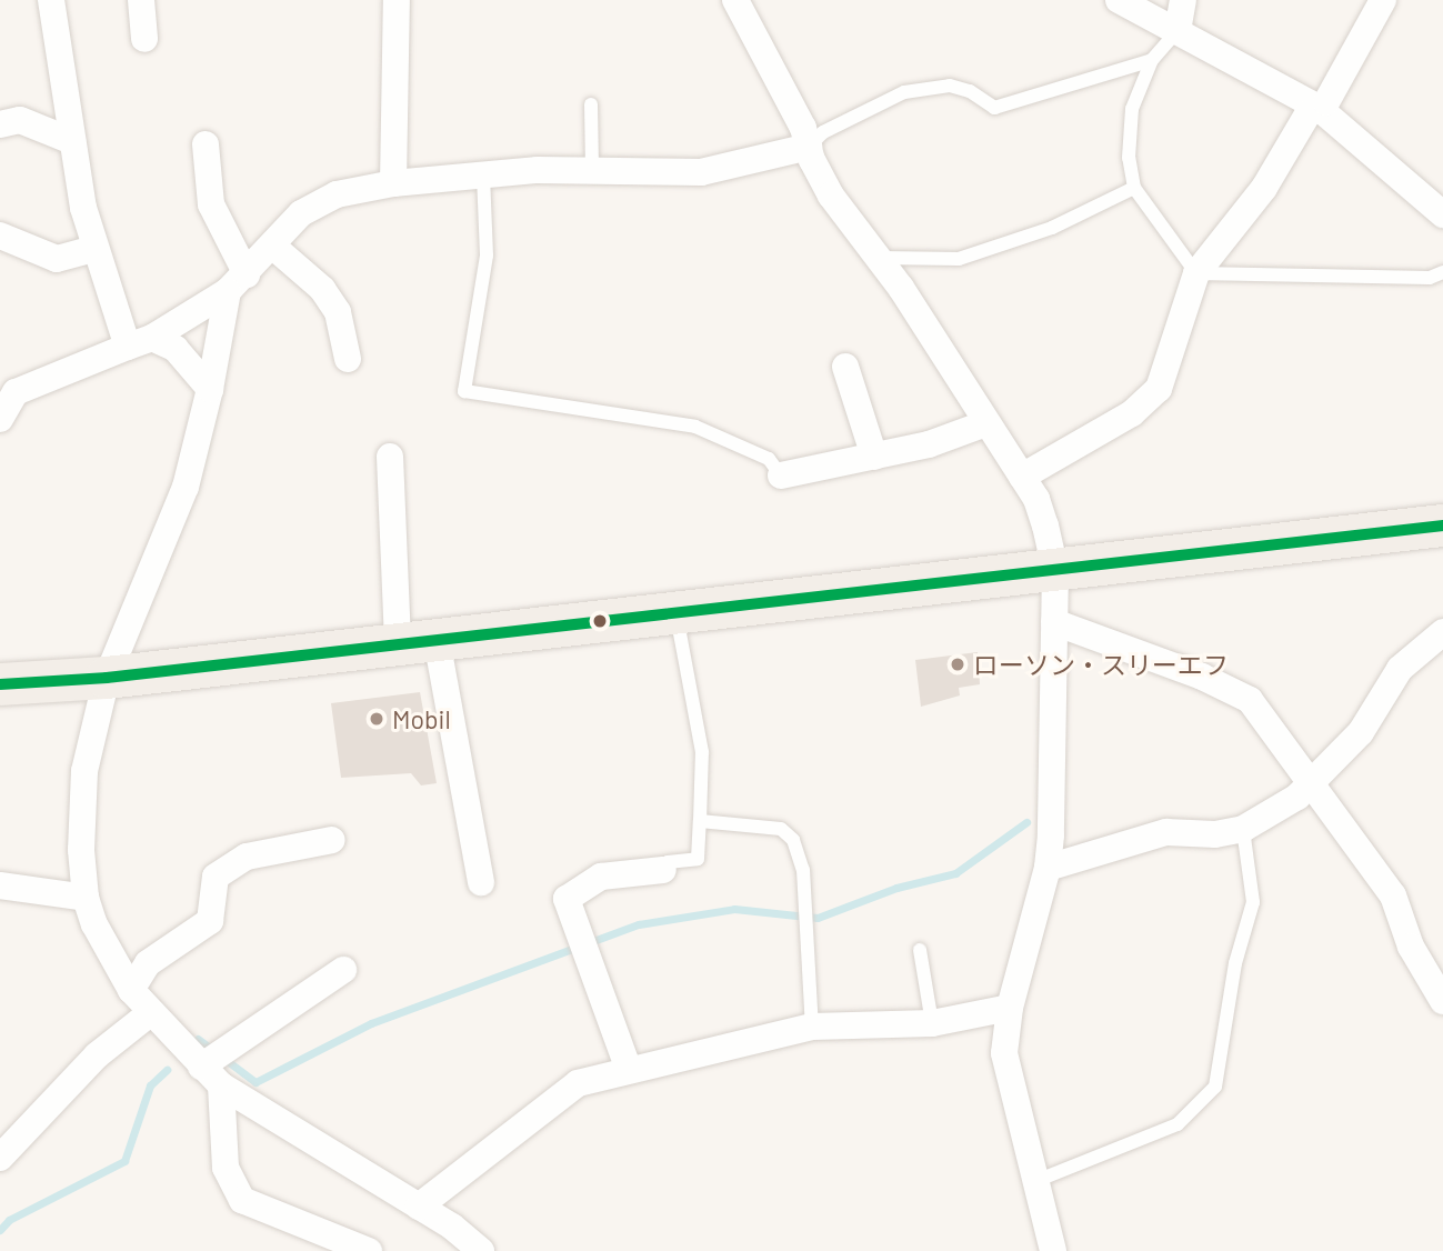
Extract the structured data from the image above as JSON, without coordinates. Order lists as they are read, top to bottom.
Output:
{
  "places": ["ローソン・スリーエフ", "Mobil"]
}
